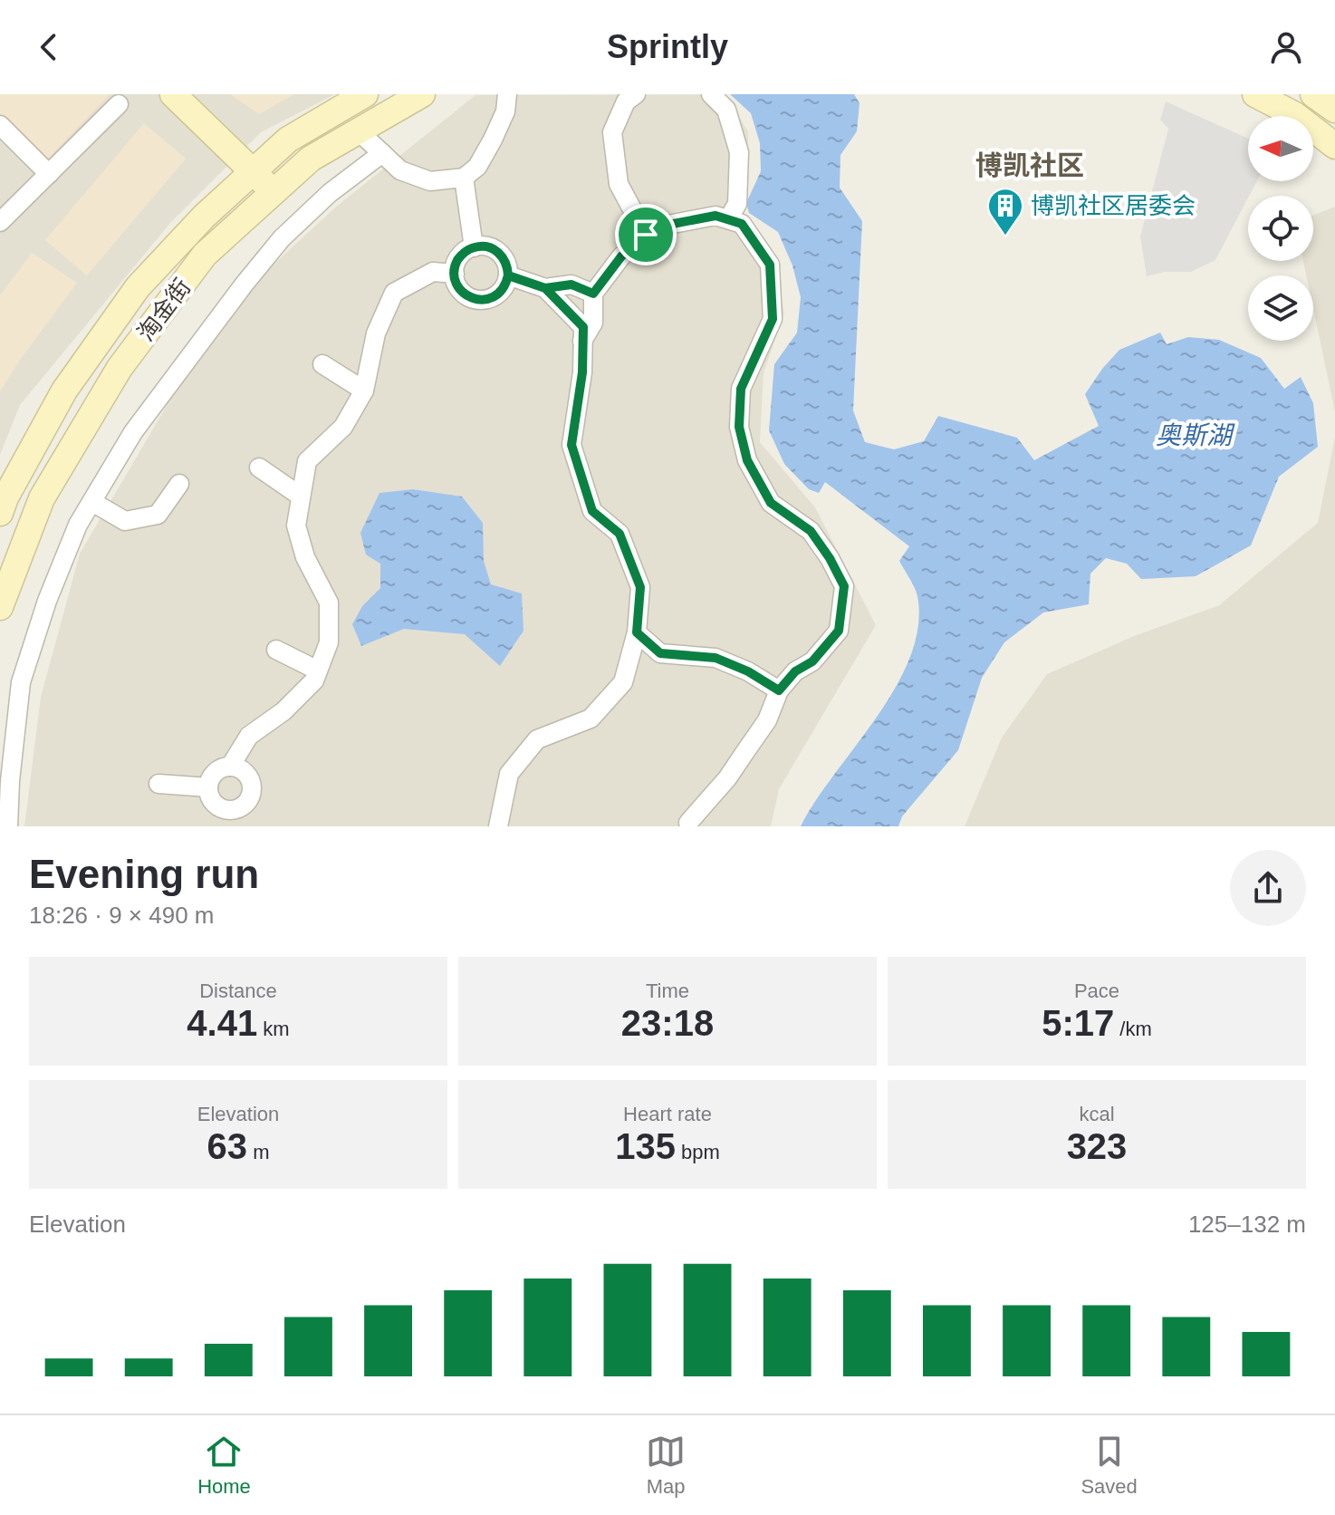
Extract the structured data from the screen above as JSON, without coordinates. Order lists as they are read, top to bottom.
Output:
{
  "streets": {
    "street": ["淘金街"]
  },
  "districts": ["博凯社区"],
  "water": ["奥斯湖"],
  "places": {
    "building": ["博凯社区居委会"]
  },
  "north": "left",
  "page": {
    "header": "Sprintly",
    "heading": ["Evening run", "18:26 · 9 × 490 m"],
    "stats": [
      ["Distance", "4.41 km"],
      ["Time", "23:18"],
      ["Pace", "5:17 /km"],
      ["Elevation", "63 m"],
      ["Heart rate", "135 bpm"],
      ["kcal", "323"]
    ],
    "chart": ["Elevation", "125–132 m"],
    "tabs": ["Home", "Map", "Saved"]
  }
}
